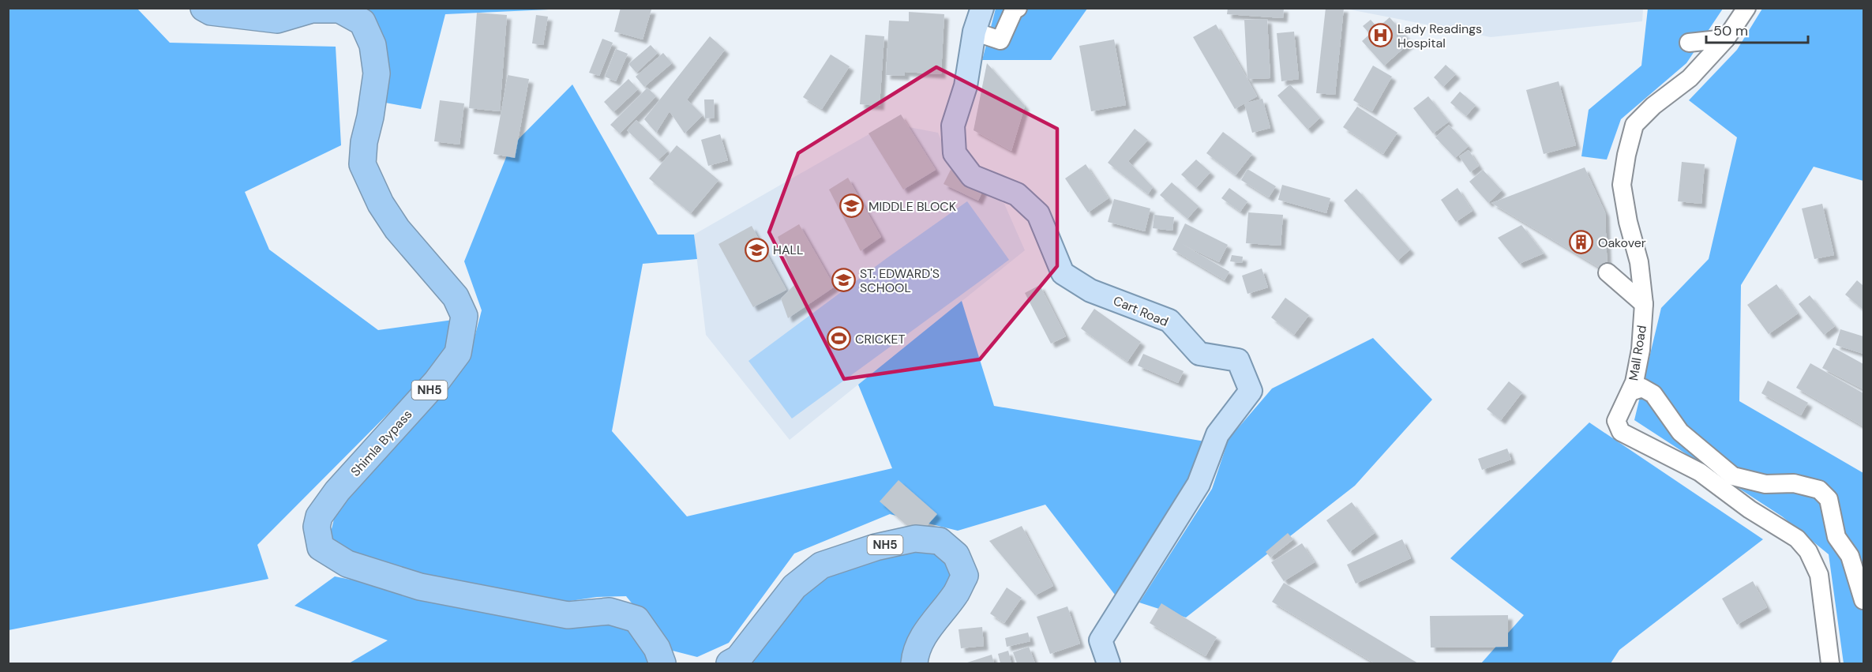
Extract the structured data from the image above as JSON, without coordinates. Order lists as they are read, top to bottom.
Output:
{
  "streets": {
    "highway": ["NH5", "Shimla Bypass"],
    "main road": ["Cart Road"],
    "street": ["Mall Road"]
  },
  "places": {
    "hospital": ["Lady Readings Hospital"],
    "school or university": ["MIDDLE BLOCK", "HALL", "ST. EDWARD'S SCHOOL"],
    "building": ["Oakover"],
    "sports": ["CRICKET"]
  },
  "scale_bar": "50 m"
}
